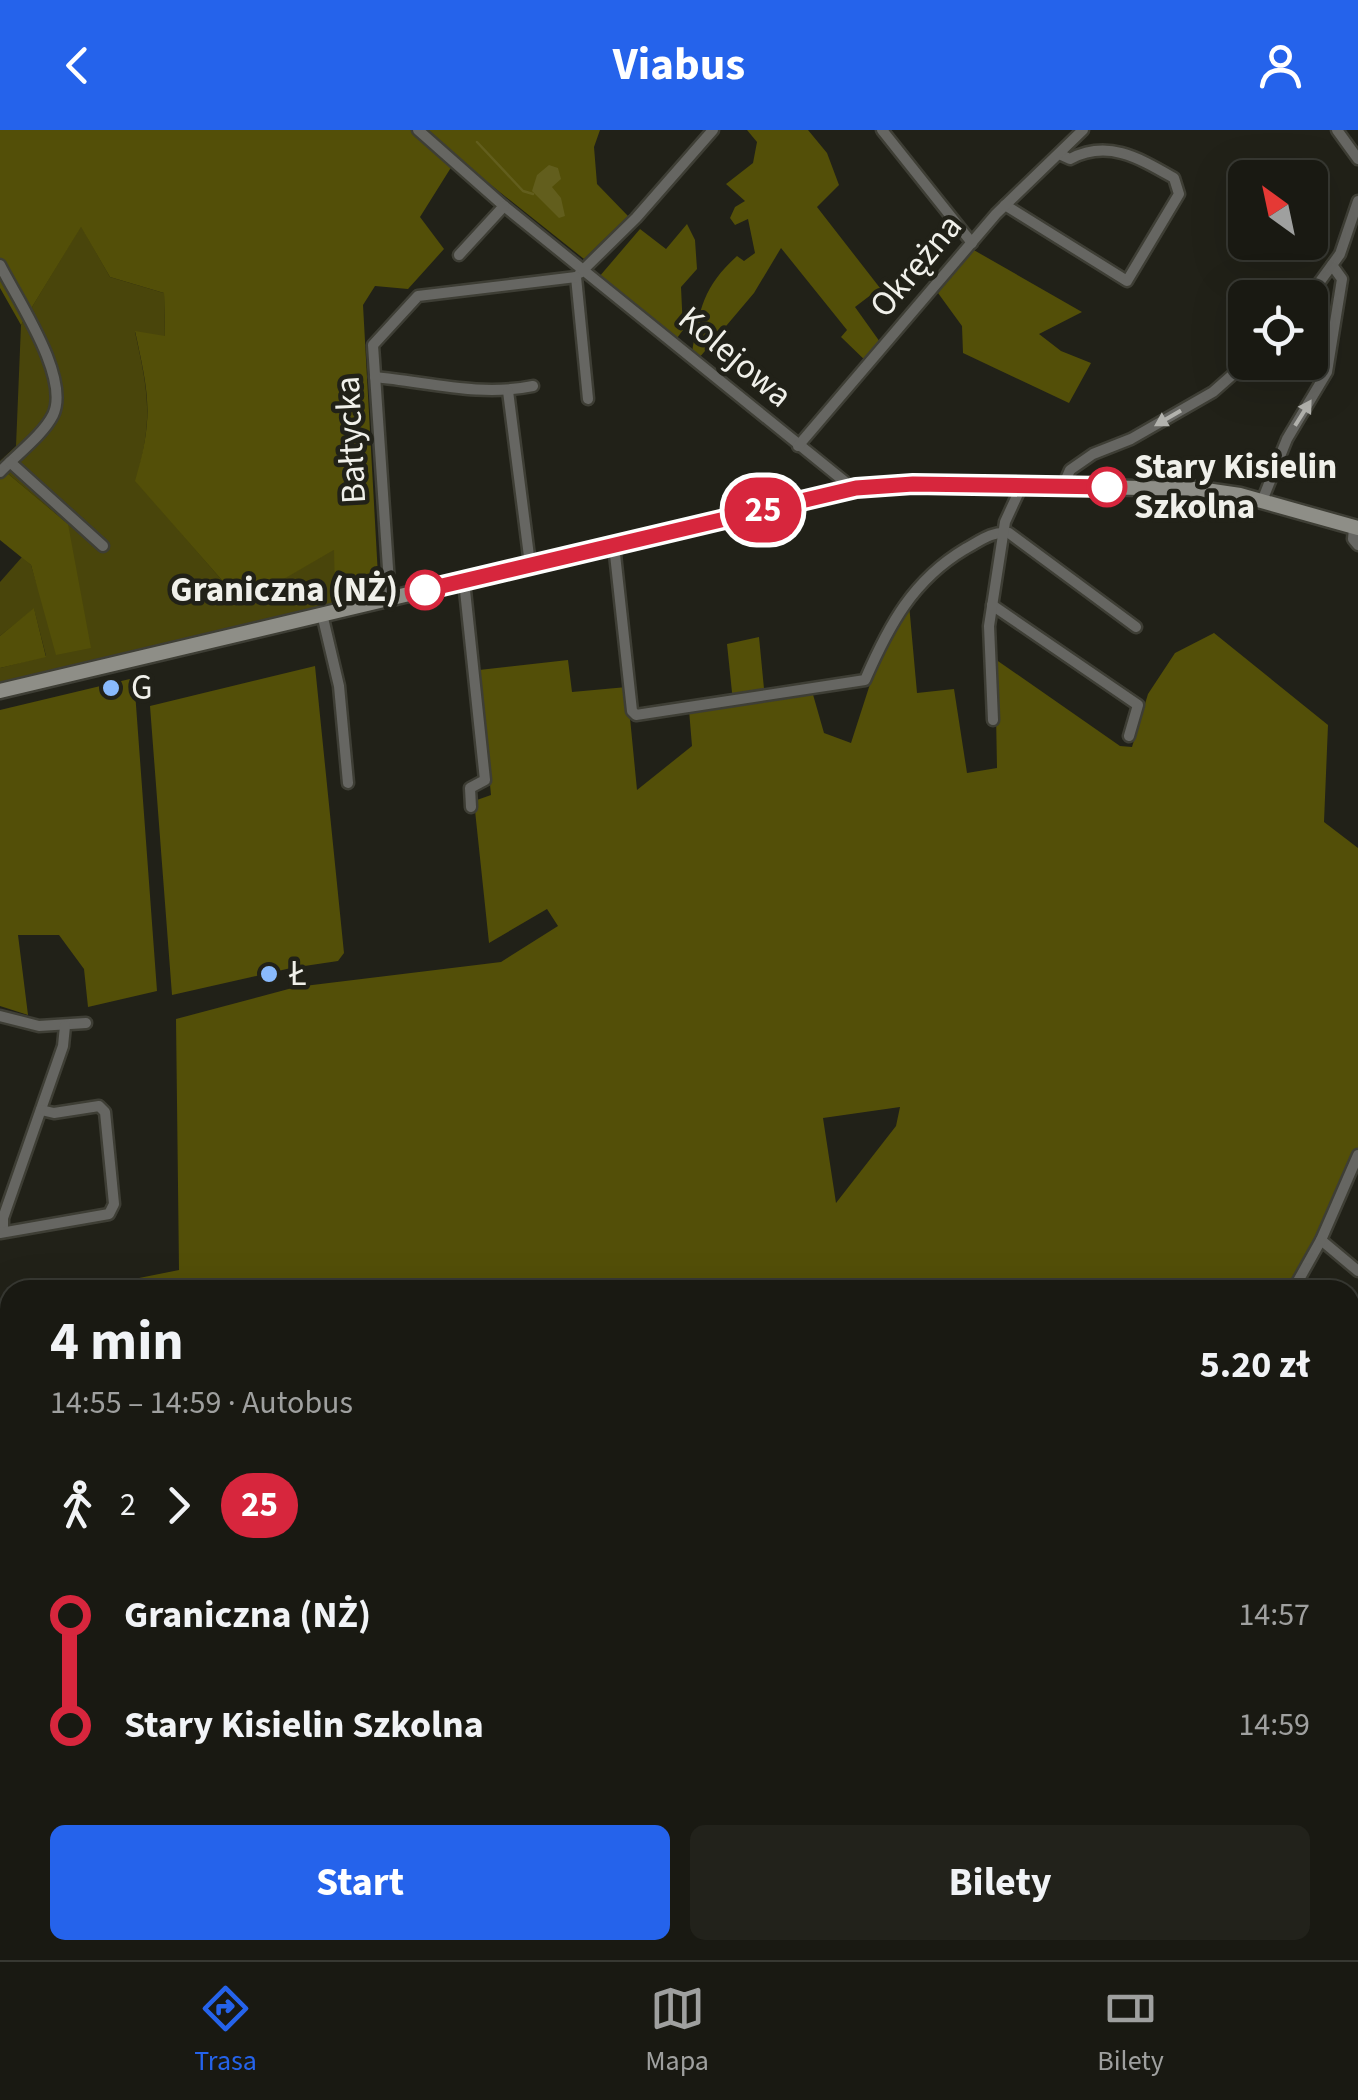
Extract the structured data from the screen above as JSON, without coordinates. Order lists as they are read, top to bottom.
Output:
{
  "streets": {
    "street": ["Okrężna", "Kolejowa", "Bałtycka"]
  },
  "crossings": [
    ["Okrężna", "Kolejowa"],
    ["Kolejowa", "Bałtycka"]
  ],
  "places": [
    "Stary Kisielin Szkolna",
    "Graniczna (NŻ)",
    "G",
    "Ł"
  ],
  "lines": ["bus line 25"],
  "north": "top left",
  "page": {
    "header": "Viabus",
    "on_map": "25",
    "heading": ["4 min", "14:55 – 14:59 · Autobus", "5.20 zł"],
    "legs": ["2", "25"],
    "list": [
      {
        "name": "Graniczna (NŻ)",
        "value": "14:57"
      },
      {
        "name": "Stary Kisielin Szkolna",
        "value": "14:59"
      }
    ],
    "buttons": ["Start", "Bilety"],
    "tabs": ["Trasa", "Mapa", "Bilety"]
  }
}
